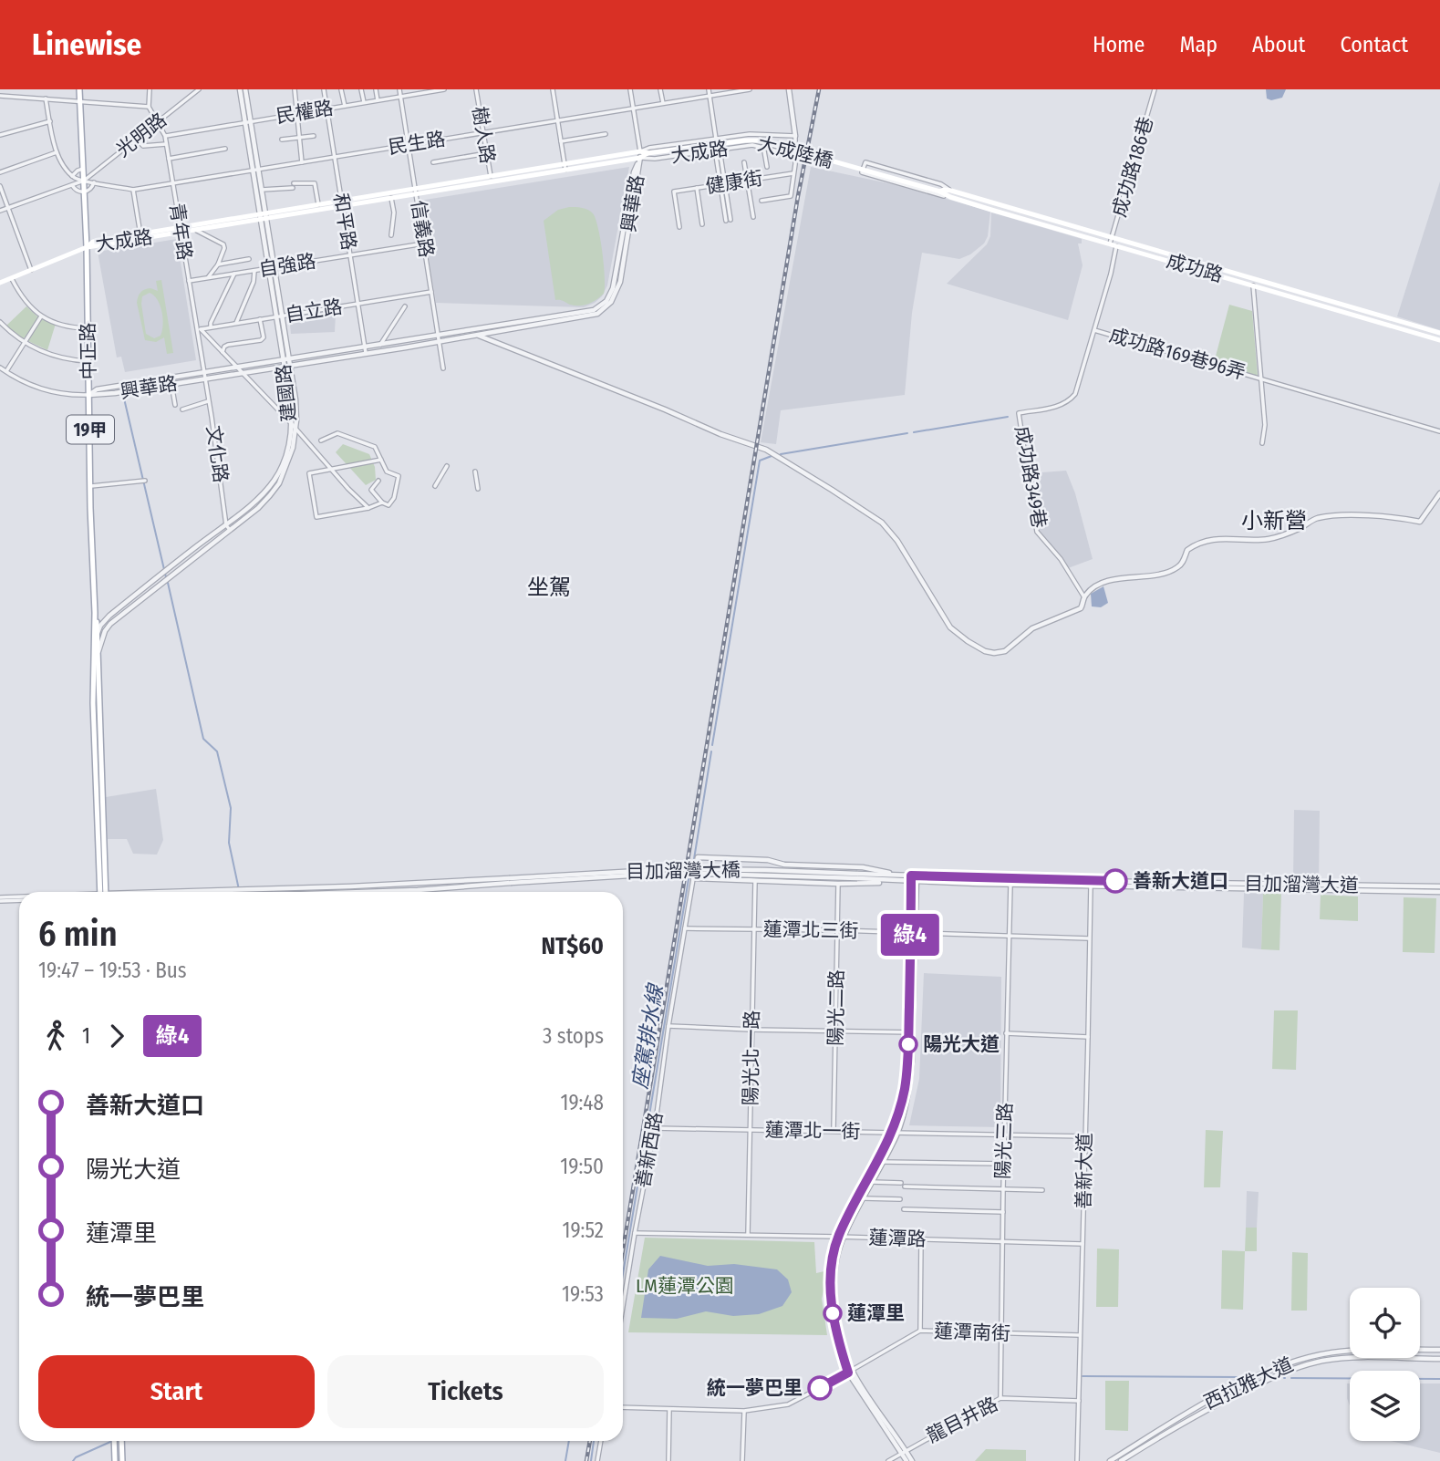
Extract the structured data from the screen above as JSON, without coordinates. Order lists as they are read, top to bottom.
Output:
{
  "streets": {
    "main road": [
      "大成路",
      "大成陸橋",
      "成功路",
      "中正路",
      "19甲"
    ],
    "street": [
      "民權路",
      "光明路",
      "樹人路",
      "民生路",
      "成功路186巷",
      "健康街",
      "興華路",
      "和平路",
      "信義路",
      "青年路",
      "自強路",
      "自立路",
      "成功路169巷96弄",
      "建國路",
      "文化路",
      "成功路349巷",
      "目加溜灣大橋",
      "目加溜灣大道",
      "蓮潭北三街",
      "陽光二路",
      "陽光北一路",
      "蓮潭北一街",
      "陽光三路",
      "善新西路",
      "善新大道",
      "蓮潭路",
      "蓮潭南街",
      "西拉雅大道",
      "龍目井路"
    ]
  },
  "crossings": [
    ["民權路", "和平路"],
    ["民權路", "信義路"],
    ["民權路", "青年路"],
    ["民權路", "建國路"],
    ["光明路", "民生路"],
    ["光明路", "青年路"],
    ["光明路", "中正路"],
    ["樹人路", "民生路"],
    ["樹人路", "大成路"],
    ["民生路", "和平路"],
    ["民生路", "信義路"],
    ["民生路", "青年路"],
    ["民生路", "中正路"],
    ["民生路", "建國路"],
    ["大成路", "大成陸橋"],
    ["大成路", "興華路"],
    ["大成路", "和平路"],
    ["大成路", "信義路"],
    ["大成路", "青年路"],
    ["大成路", "中正路"],
    ["大成路", "建國路"],
    ["大成陸橋", "成功路"],
    ["成功路186巷", "成功路"],
    ["興華路", "和平路"],
    ["興華路", "信義路"],
    ["興華路", "青年路"],
    ["興華路", "中正路"],
    ["興華路", "建國路"],
    ["興華路", "文化路"],
    ["和平路", "自強路"],
    ["和平路", "自立路"],
    ["信義路", "自強路"],
    ["信義路", "自立路"],
    ["青年路", "自強路"],
    ["青年路", "自立路"],
    ["青年路", "文化路"],
    ["自強路", "建國路"],
    ["成功路", "成功路349巷"],
    ["自立路", "建國路"],
    ["中正路", "建國路"],
    ["成功路169巷96弄", "成功路349巷"],
    ["建國路", "文化路"],
    ["目加溜灣大橋", "目加溜灣大道"],
    ["目加溜灣大道", "陽光三路"],
    ["目加溜灣大道", "善新大道"],
    ["蓮潭北三街", "陽光二路"],
    ["蓮潭北三街", "陽光北一路"],
    ["蓮潭北三街", "陽光三路"],
    ["蓮潭北三街", "善新西路"],
    ["蓮潭北三街", "善新大道"],
    ["陽光二路", "蓮潭北一街"],
    ["陽光北一路", "蓮潭北一街"],
    ["陽光北一路", "蓮潭路"],
    ["蓮潭北一街", "陽光三路"],
    ["蓮潭北一街", "善新西路"],
    ["蓮潭北一街", "善新大道"],
    ["陽光三路", "蓮潭路"],
    ["陽光三路", "蓮潭南街"],
    ["陽光三路", "龍目井路"],
    ["善新西路", "蓮潭路"],
    ["善新大道", "蓮潭路"],
    ["善新大道", "蓮潭南街"],
    ["善新大道", "龍目井路"]
  ],
  "districts": ["小新營", "坐駕"],
  "water": ["座駕排水線"],
  "parks": ["LM蓮潭公園"],
  "places": [
    "善新大道口",
    "陽光大道",
    "蓮潭里",
    "統一夢巴里"
  ],
  "lines": ["bus line 綠4"],
  "page": {
    "header": "Linewise",
    "nav": [
      "Home",
      "Map",
      "About",
      "Contact"
    ],
    "on_map": "綠4",
    "heading": ["6 min", "19:47 – 19:53 · Bus", "NT$60"],
    "legs": ["1", "綠4", "3 stops"],
    "list": [
      {
        "name": "善新大道口",
        "value": "19:48"
      },
      {
        "name": "陽光大道",
        "value": "19:50"
      },
      {
        "name": "蓮潭里",
        "value": "19:52"
      },
      {
        "name": "統一夢巴里",
        "value": "19:53"
      }
    ],
    "buttons": ["Start", "Tickets"]
  }
}
